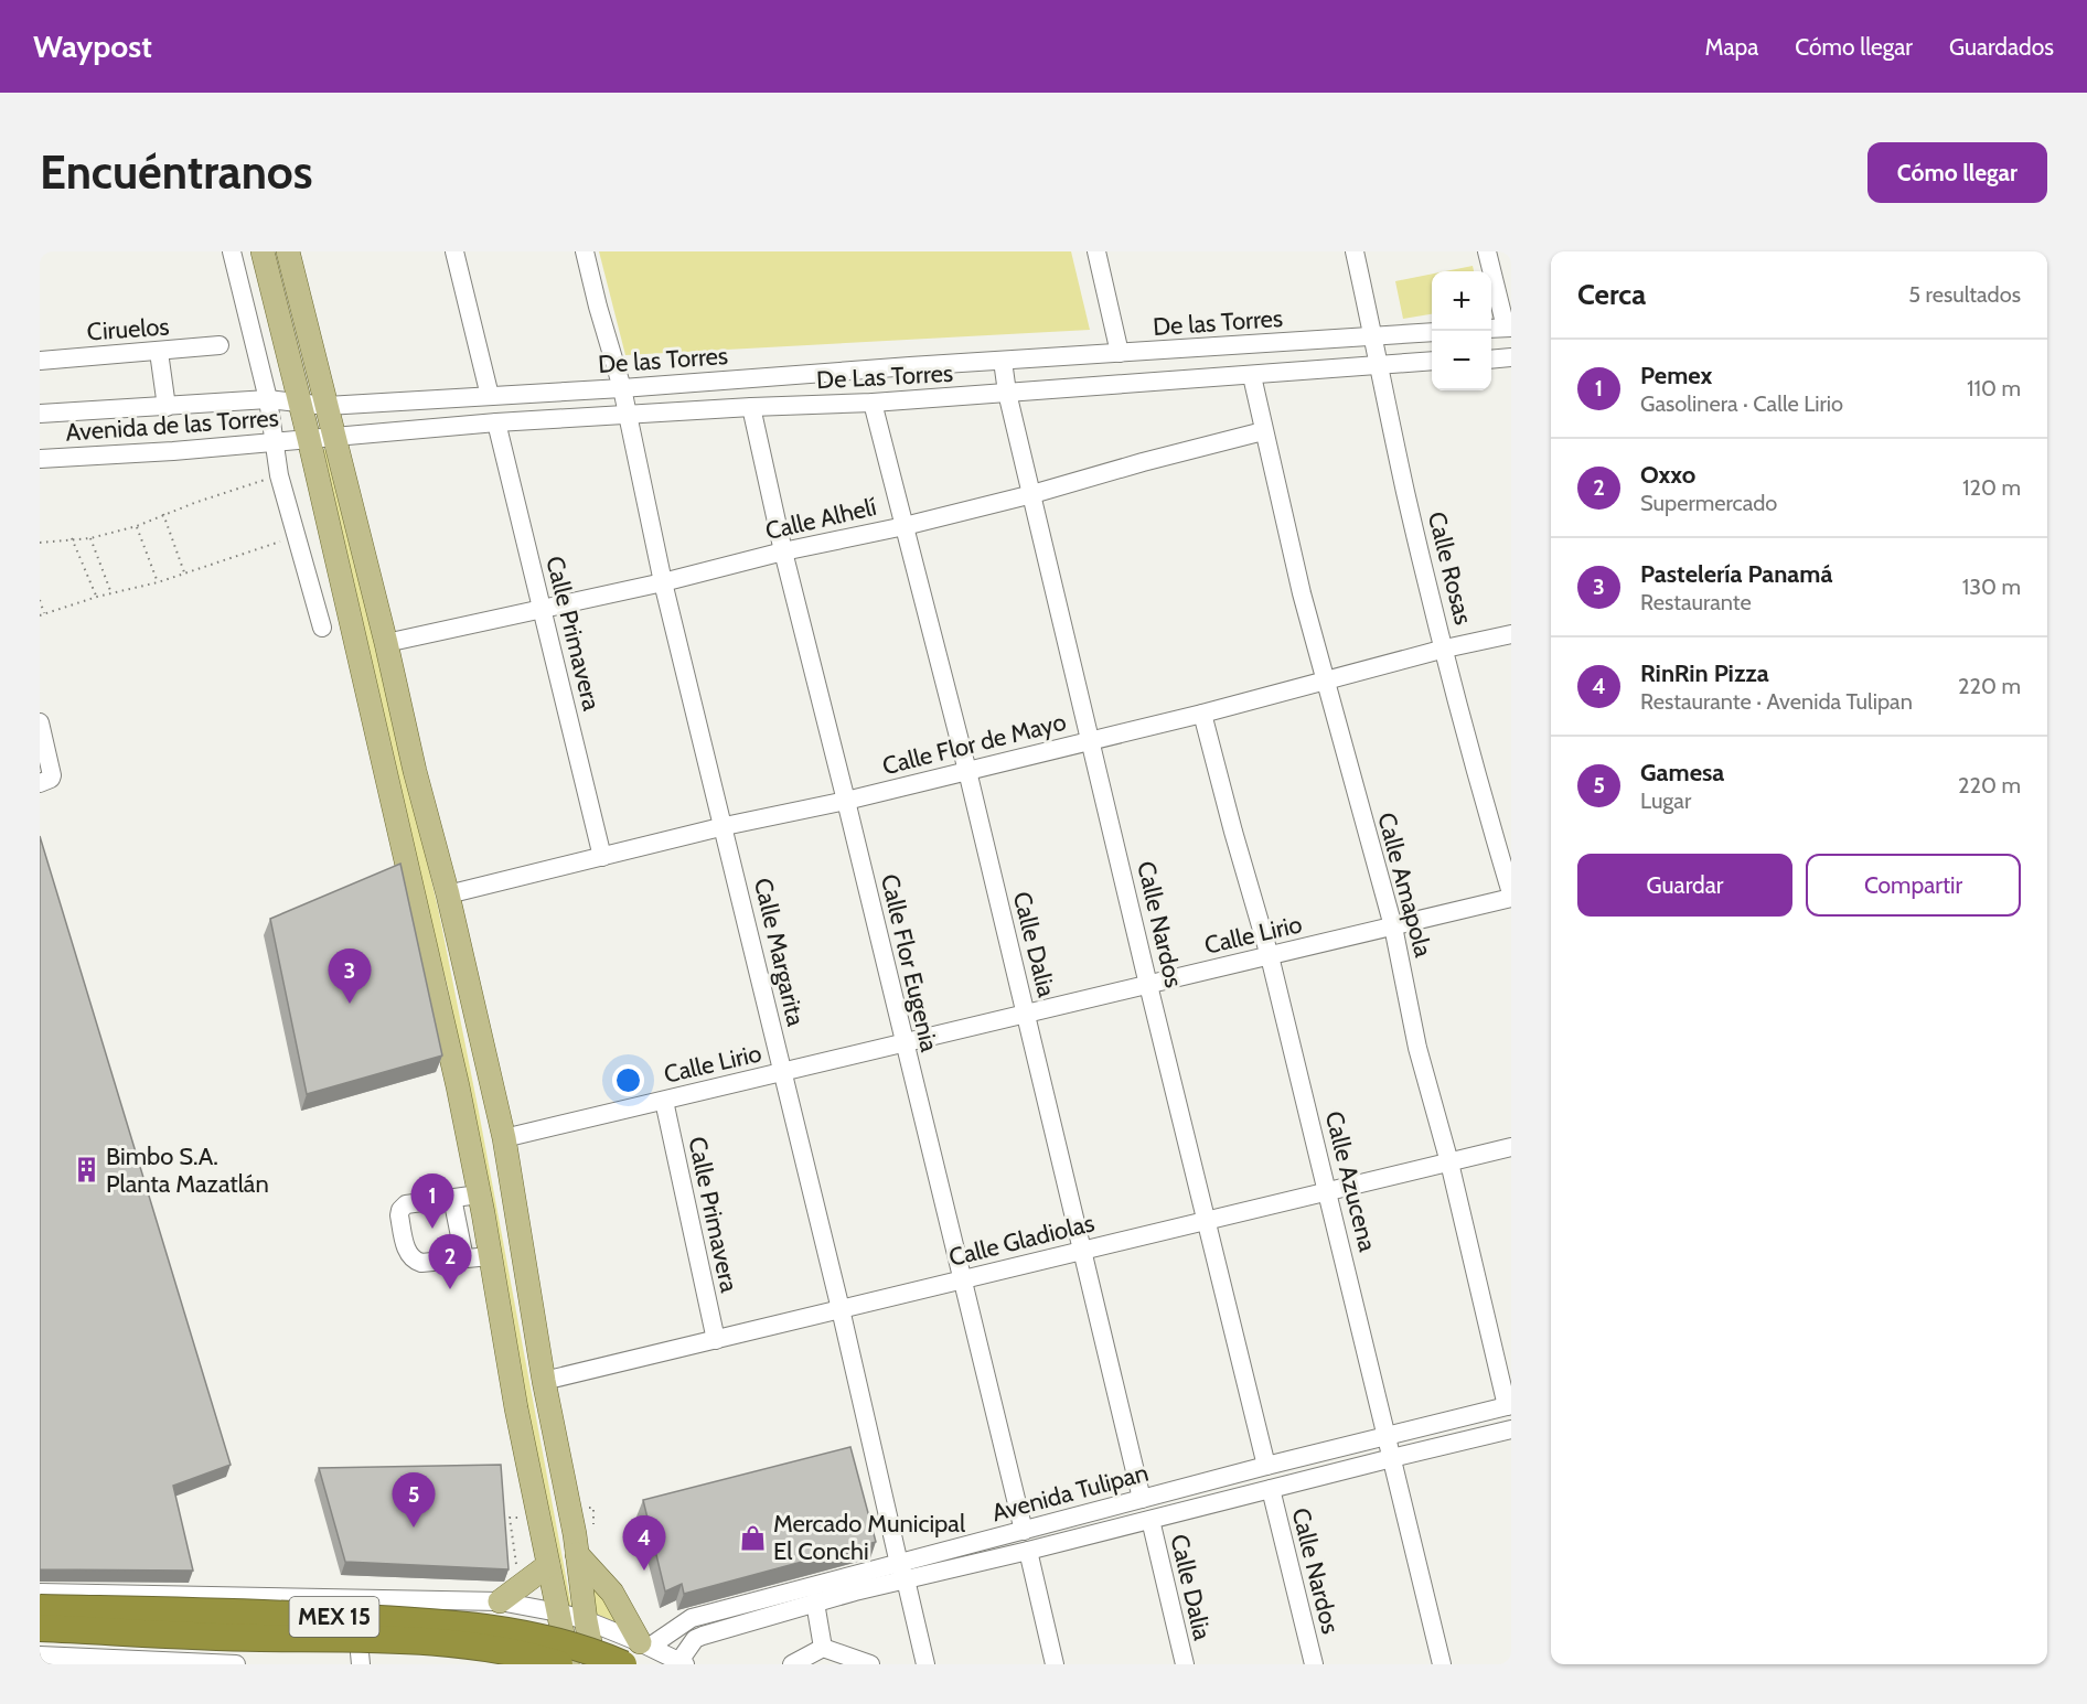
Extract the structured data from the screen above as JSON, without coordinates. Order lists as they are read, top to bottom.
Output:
{
  "streets": {
    "highway": ["MEX 15"],
    "street": [
      "De las Torres",
      "Ciruelos",
      "De Las Torres",
      "Avenida de las Torres",
      "Calle Alhelí",
      "Calle Rosas",
      "Calle Primavera",
      "Calle Flor de Mayo",
      "Calle Amapola",
      "Calle Nardos",
      "Calle Lirio",
      "Calle Dalia",
      "Calle Margarita",
      "Calle Flor Eugenia",
      "Calle Azucena",
      "Calle Gladiolas",
      "Avenida Tulipan"
    ]
  },
  "crossings": [
    ["De las Torres", "Avenida de las Torres"],
    ["De las Torres", "Calle Rosas"],
    ["De las Torres", "Calle Margarita"],
    ["De Las Torres", "Avenida de las Torres"],
    ["De Las Torres", "Calle Rosas"],
    ["De Las Torres", "Calle Primavera"],
    ["De Las Torres", "Calle Amapola"],
    ["De Las Torres", "Calle Nardos"],
    ["De Las Torres", "Calle Dalia"],
    ["De Las Torres", "Calle Margarita"],
    ["De Las Torres", "Calle Flor Eugenia"],
    ["Calle Alhelí", "Calle Primavera"],
    ["Calle Alhelí", "Calle Amapola"],
    ["Calle Alhelí", "Calle Nardos"],
    ["Calle Alhelí", "Calle Dalia"],
    ["Calle Alhelí", "Calle Margarita"],
    ["Calle Alhelí", "Calle Flor Eugenia"],
    ["Calle Rosas", "Calle Flor de Mayo"],
    ["Calle Rosas", "Calle Lirio"],
    ["Calle Primavera", "Calle Flor de Mayo"],
    ["Calle Primavera", "Calle Lirio"],
    ["Calle Primavera", "Calle Gladiolas"],
    ["Calle Flor de Mayo", "Calle Amapola"],
    ["Calle Flor de Mayo", "Calle Nardos"],
    ["Calle Flor de Mayo", "Calle Dalia"],
    ["Calle Flor de Mayo", "Calle Margarita"],
    ["Calle Flor de Mayo", "Calle Flor Eugenia"],
    ["Calle Flor de Mayo", "Calle Azucena"],
    ["Calle Amapola", "Calle Lirio"],
    ["Calle Amapola", "Calle Gladiolas"],
    ["Calle Amapola", "Avenida Tulipan"],
    ["Calle Nardos", "Calle Lirio"],
    ["Calle Nardos", "Calle Gladiolas"],
    ["Calle Nardos", "Avenida Tulipan"],
    ["Calle Lirio", "Calle Dalia"],
    ["Calle Lirio", "Calle Margarita"],
    ["Calle Lirio", "Calle Flor Eugenia"],
    ["Calle Lirio", "Calle Azucena"],
    ["Calle Dalia", "Calle Gladiolas"],
    ["Calle Dalia", "Avenida Tulipan"],
    ["Calle Margarita", "Calle Gladiolas"],
    ["Calle Margarita", "Avenida Tulipan"],
    ["Calle Flor Eugenia", "Calle Gladiolas"],
    ["Calle Flor Eugenia", "Avenida Tulipan"],
    ["Calle Azucena", "Calle Gladiolas"],
    ["Calle Azucena", "Avenida Tulipan"],
    ["Avenida Tulipan", "MEX 15"]
  ],
  "places": {
    "building": ["Bimbo S.A. Planta Mazatlán"],
    "shop": ["Mercado Municipal El Conchi"]
  },
  "page": {
    "header": "Waypost",
    "nav": ["Mapa", "Cómo llegar", "Guardados"],
    "buttons": [
      "Cómo llegar",
      ["Guardar", "Compartir"]
    ],
    "title": "Encuéntranos",
    "heading": ["Cerca", "5 resultados"],
    "map_buttons": ["+", "−"],
    "list": [
      {
        "mark": "1",
        "name": "Pemex",
        "note": "Gasolinera · Calle Lirio",
        "value": "110 m"
      },
      {
        "mark": "2",
        "name": "Oxxo",
        "note": "Supermercado",
        "value": "120 m"
      },
      {
        "mark": "3",
        "name": "Pastelería Panamá",
        "note": "Restaurante",
        "value": "130 m"
      },
      {
        "mark": "4",
        "name": "RinRin Pizza",
        "note": "Restaurante · Avenida Tulipan",
        "value": "220 m"
      },
      {
        "mark": "5",
        "name": "Gamesa",
        "note": "Lugar",
        "value": "220 m"
      }
    ],
    "pins": [
      "3",
      "1",
      "2",
      "5",
      "4"
    ]
  }
}
